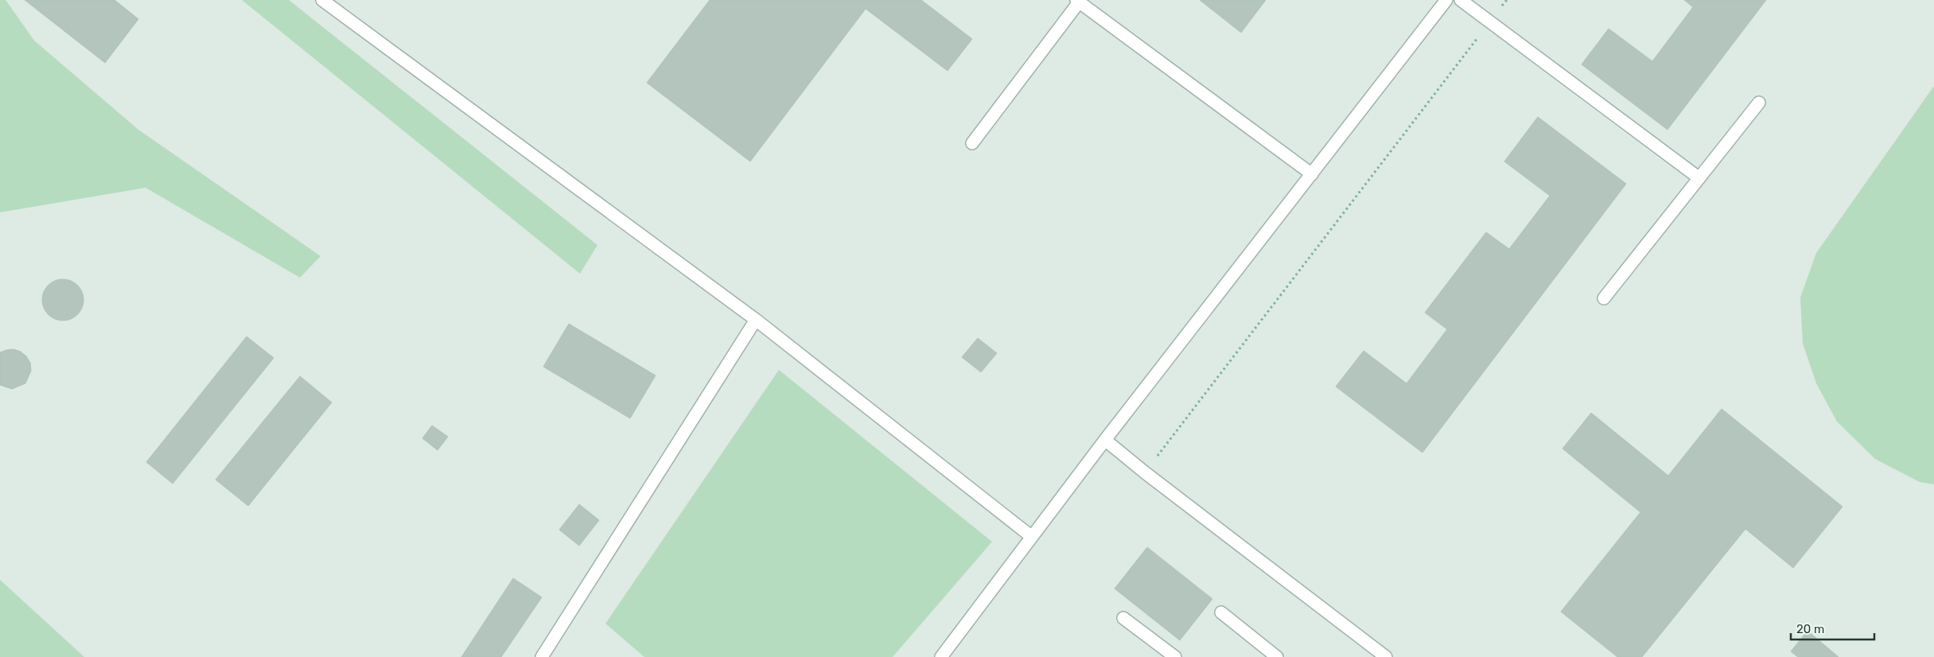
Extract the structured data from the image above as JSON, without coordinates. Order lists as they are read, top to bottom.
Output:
{
  "scale_bar": "20 m"
}
